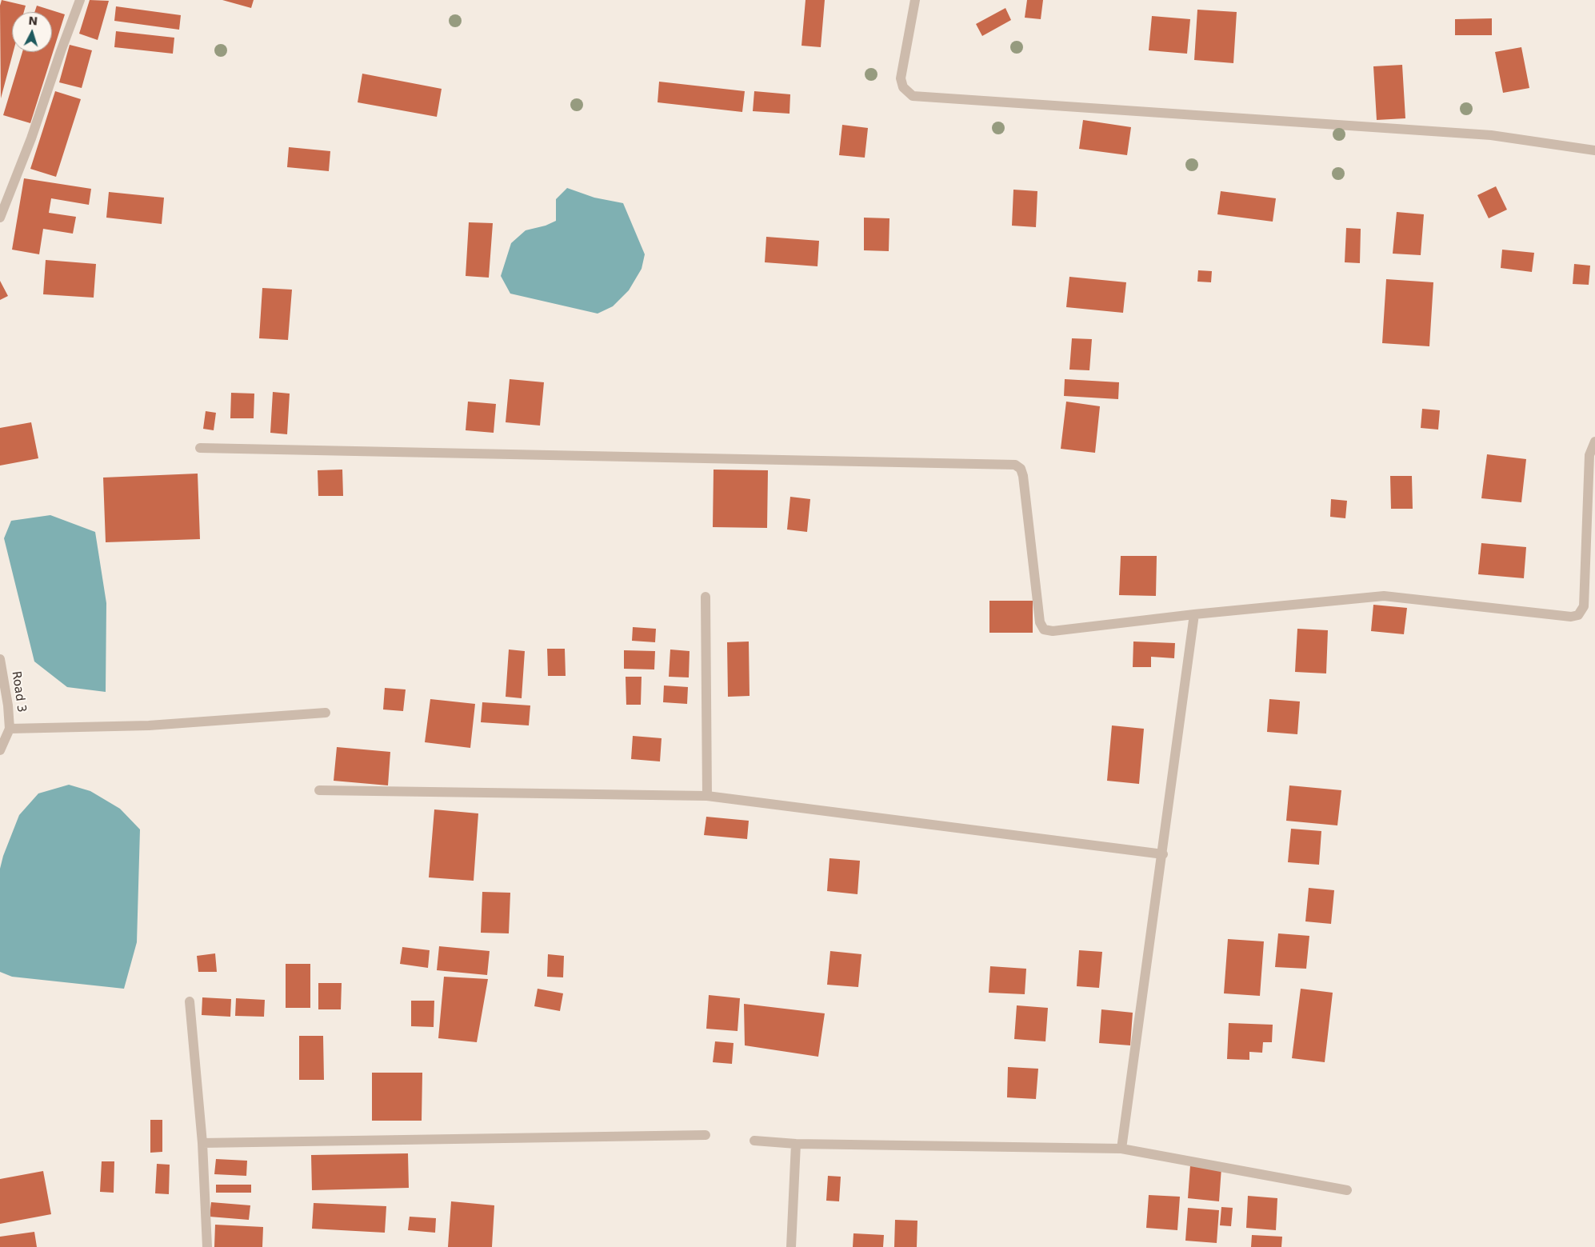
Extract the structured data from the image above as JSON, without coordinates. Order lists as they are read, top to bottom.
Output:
{
  "streets": {
    "street": ["Road 3"]
  },
  "north": "top"
}
